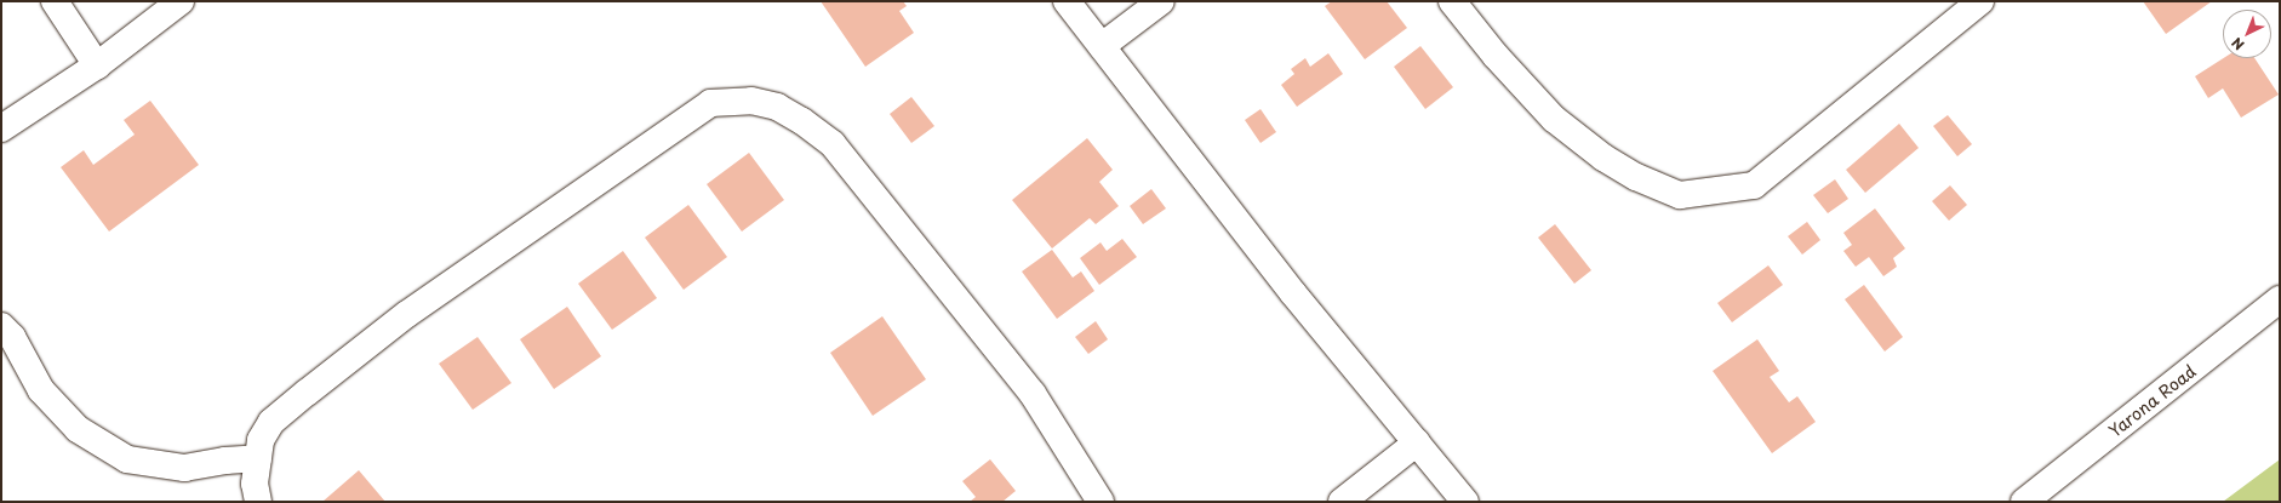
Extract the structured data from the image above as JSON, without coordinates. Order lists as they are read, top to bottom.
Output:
{
  "streets": {
    "street": ["Yarona Road"]
  },
  "north": "bottom left"
}
